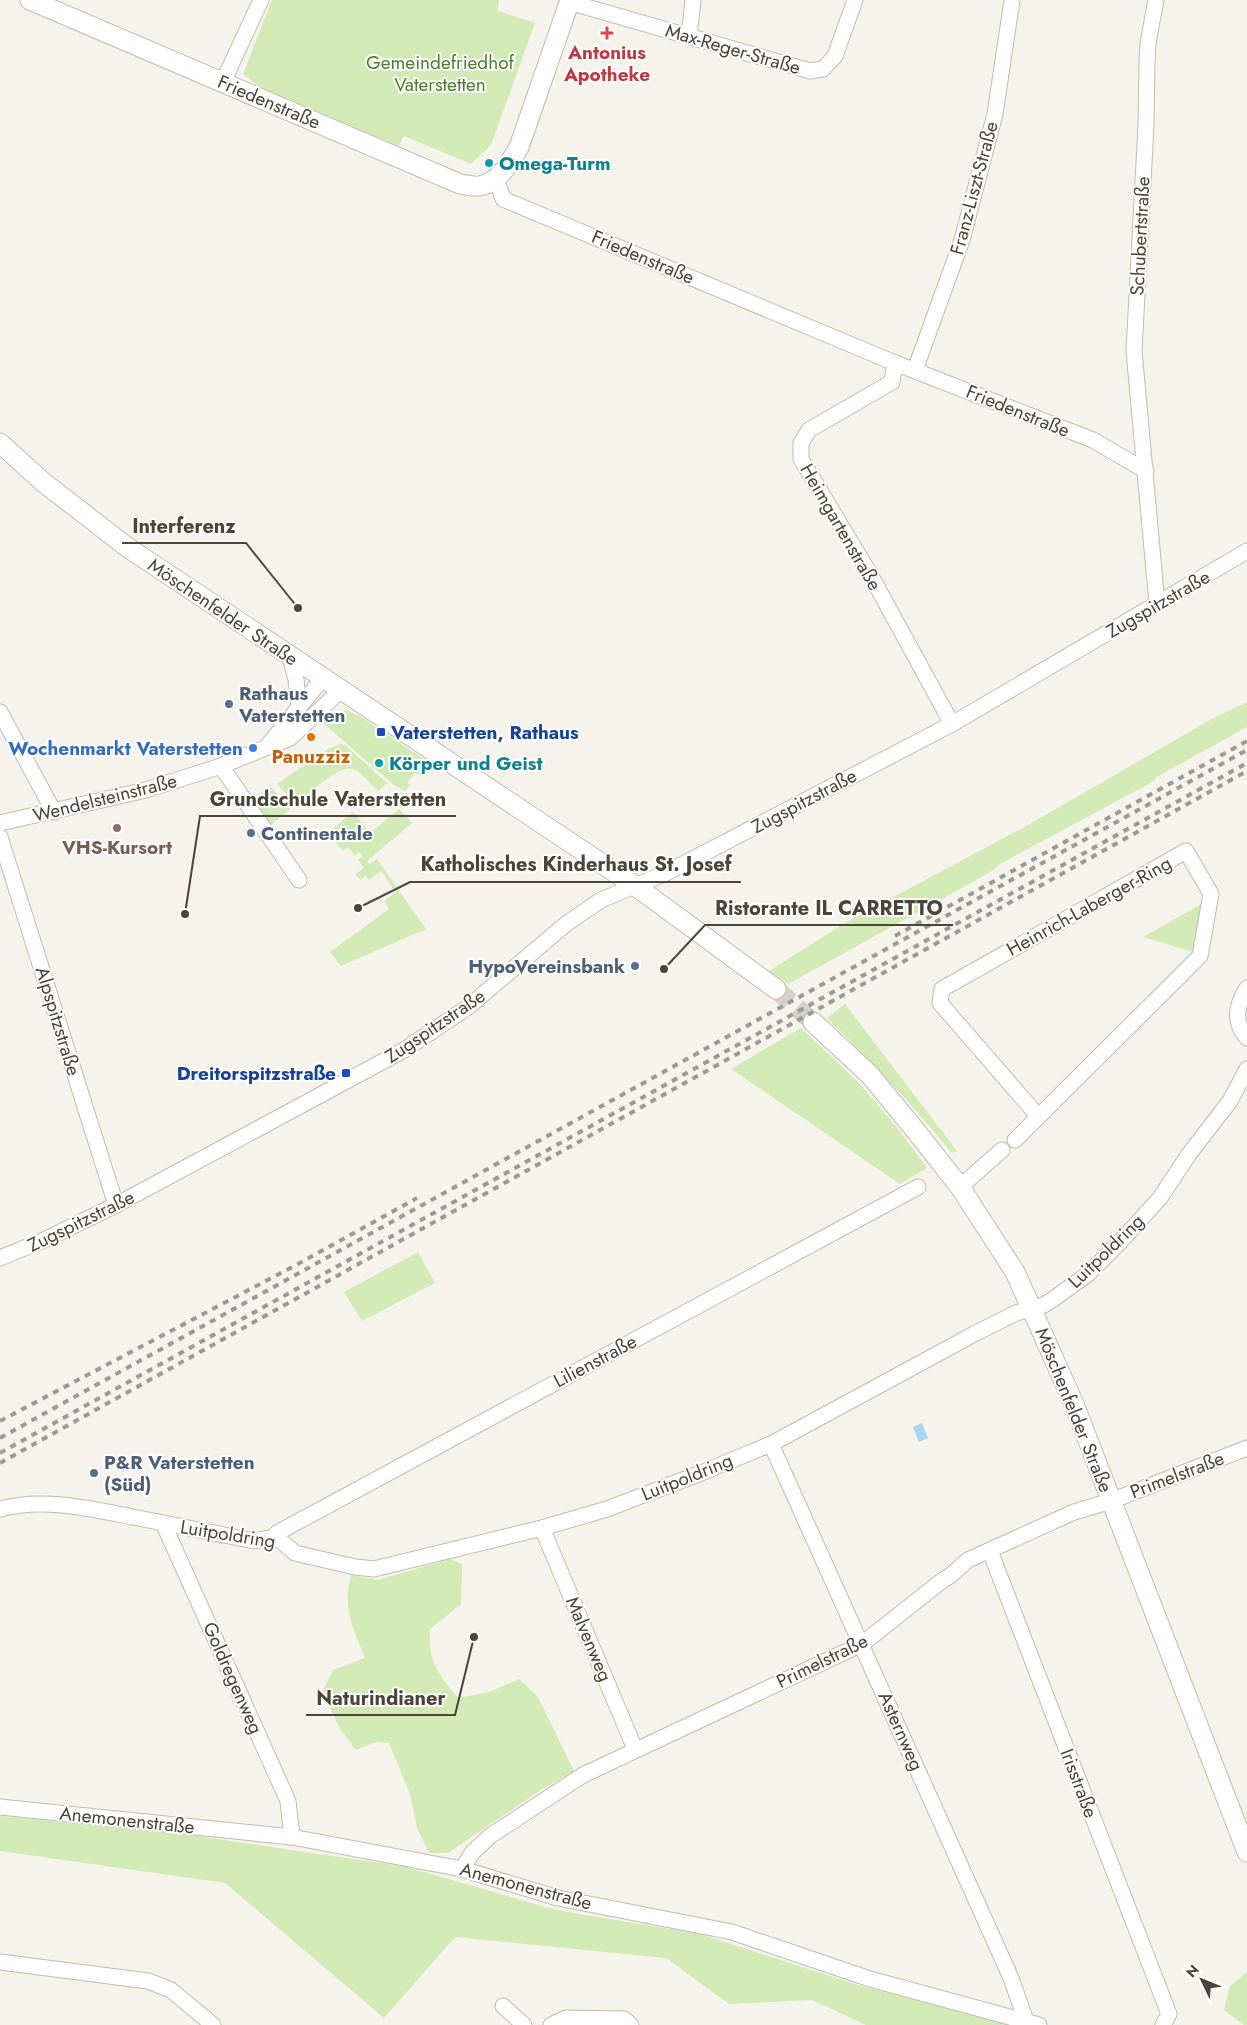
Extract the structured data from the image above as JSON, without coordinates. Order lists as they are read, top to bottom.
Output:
{
  "streets": {
    "street": [
      "Max-Reger-Straße",
      "Friedenstraße",
      "Franz-Liszt-Straße",
      "Schubertstraße",
      "Heimgartenstraße",
      "Zugspitzstraße",
      "Möschenfelder Straße",
      "Wendelsteinstraße",
      "Heinrich-Laberger-Ring",
      "Alpspitzstraße",
      "Luitpoldring",
      "Lilienstraße",
      "Primelstraße",
      "Malvenweg",
      "Goldregenweg",
      "Asternweg",
      "Irisstraße",
      "Anemonenstraße"
    ]
  },
  "crossings": [
    ["Friedenstraße", "Franz-Liszt-Straße"],
    ["Friedenstraße", "Schubertstraße"],
    ["Friedenstraße", "Heimgartenstraße"],
    ["Heimgartenstraße", "Zugspitzstraße"],
    ["Zugspitzstraße", "Möschenfelder Straße"],
    ["Zugspitzstraße", "Alpspitzstraße"],
    ["Möschenfelder Straße", "Wendelsteinstraße"],
    ["Möschenfelder Straße", "Luitpoldring"],
    ["Möschenfelder Straße", "Primelstraße"],
    ["Luitpoldring", "Lilienstraße"],
    ["Luitpoldring", "Malvenweg"],
    ["Luitpoldring", "Goldregenweg"],
    ["Luitpoldring", "Asternweg"],
    ["Primelstraße", "Malvenweg"],
    ["Primelstraße", "Asternweg"],
    ["Primelstraße", "Irisstraße"],
    ["Primelstraße", "Anemonenstraße"],
    ["Goldregenweg", "Anemonenstraße"],
    ["Asternweg", "Anemonenstraße"]
  ],
  "parks": ["Gemeindefriedhof Vaterstetten"],
  "places": {
    "health": ["Antonius Apotheke"],
    "other": [
      "Omega-Turm",
      "Interferenz",
      "Rathaus Vaterstetten",
      "Panuzziz",
      "Wochenmarkt Vaterstetten",
      "Körper und Geist",
      "VHS-Kursort",
      "Continentale",
      "Katholisches Kinderhaus St. Josef",
      "Grundschule Vaterstetten",
      "HypoVereinsbank",
      "Ristorante IL CARRETTO",
      "P&R Vaterstetten (Süd)",
      "Naturindianer"
    ],
    "transit": ["Vaterstetten, Rathaus", "Dreitorspitzstraße"]
  },
  "north": "top left"
}
